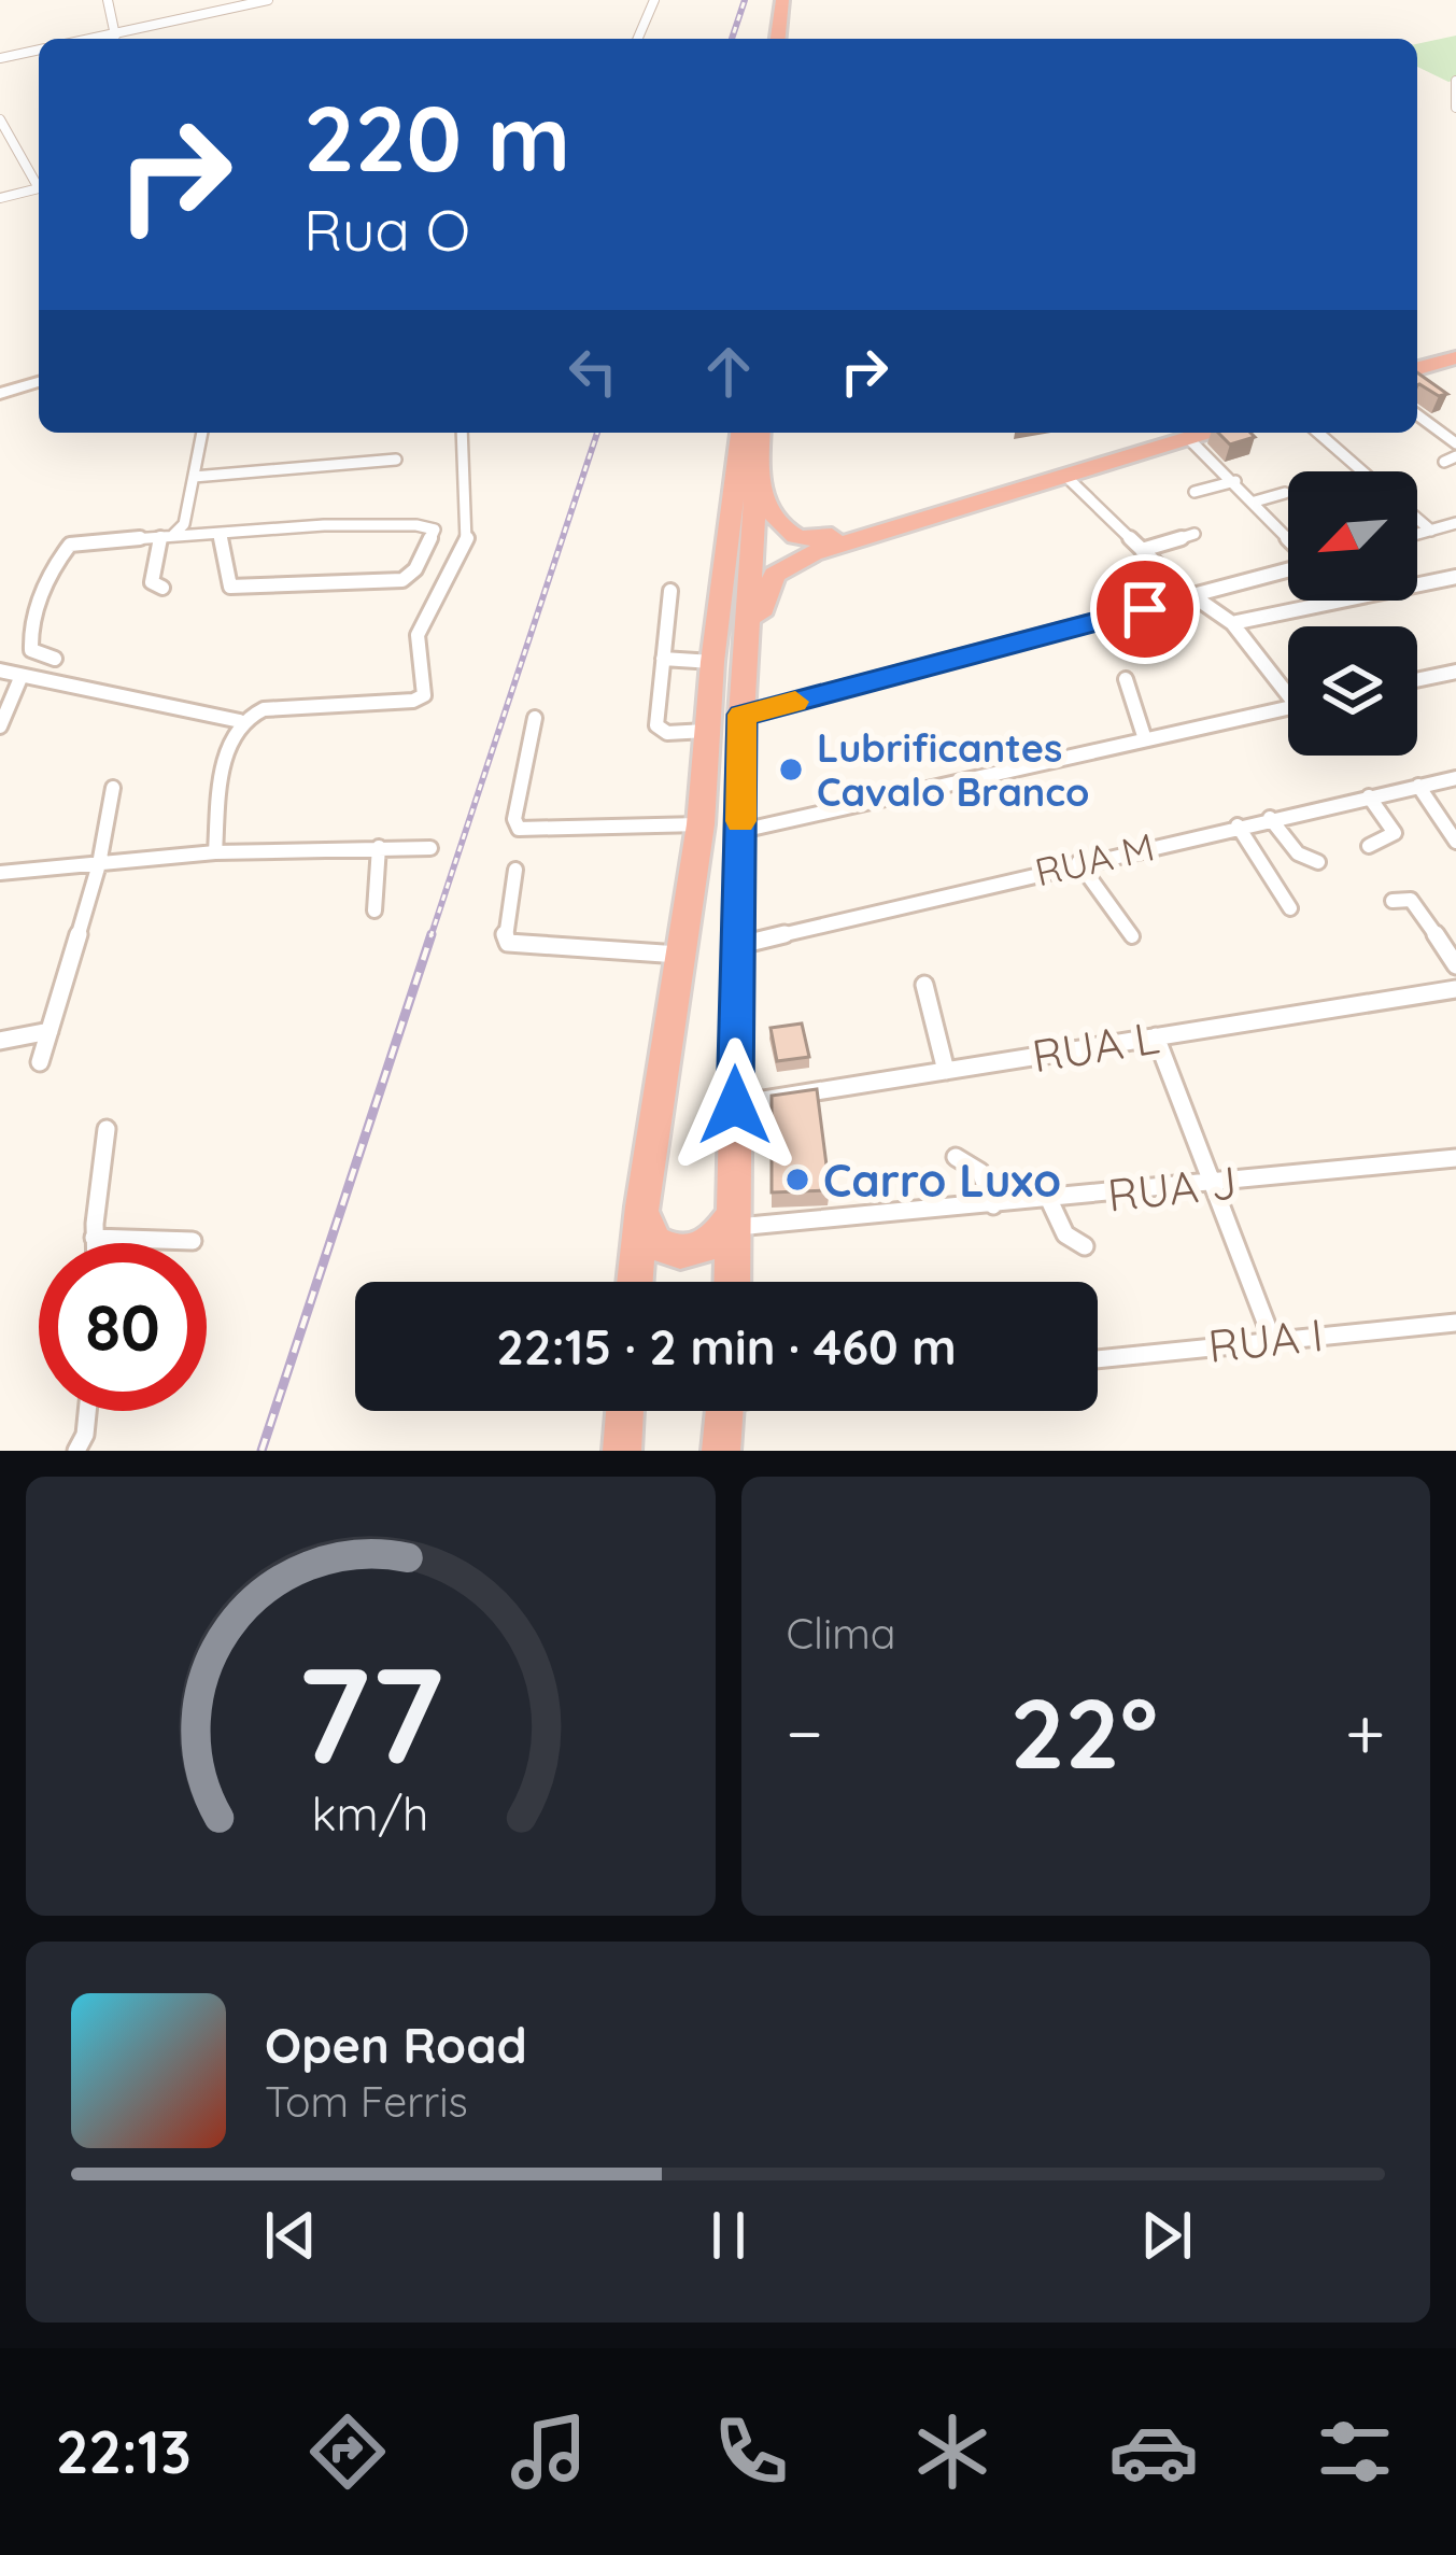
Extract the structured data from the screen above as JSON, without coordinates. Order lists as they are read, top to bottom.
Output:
{
  "streets": {
    "street": [
      "RUA M",
      "RUA L",
      "RUA J",
      "RUA I"
    ]
  },
  "places": ["Lubrificantes Cavalo Branco", "Carro Luxo"],
  "north": "bottom left",
  "page": {
    "turn": ["220 m", "Rua O"],
    "limit": "80",
    "trip": "22:15 · 2 min · 460 m",
    "tile": "Clima",
    "heat": ["−", "22°", "+"],
    "song": ["Open Road", "Tom Ferris"],
    "tabs": "22:13",
    "gauge": ["77", "km/h"]
  }
}
